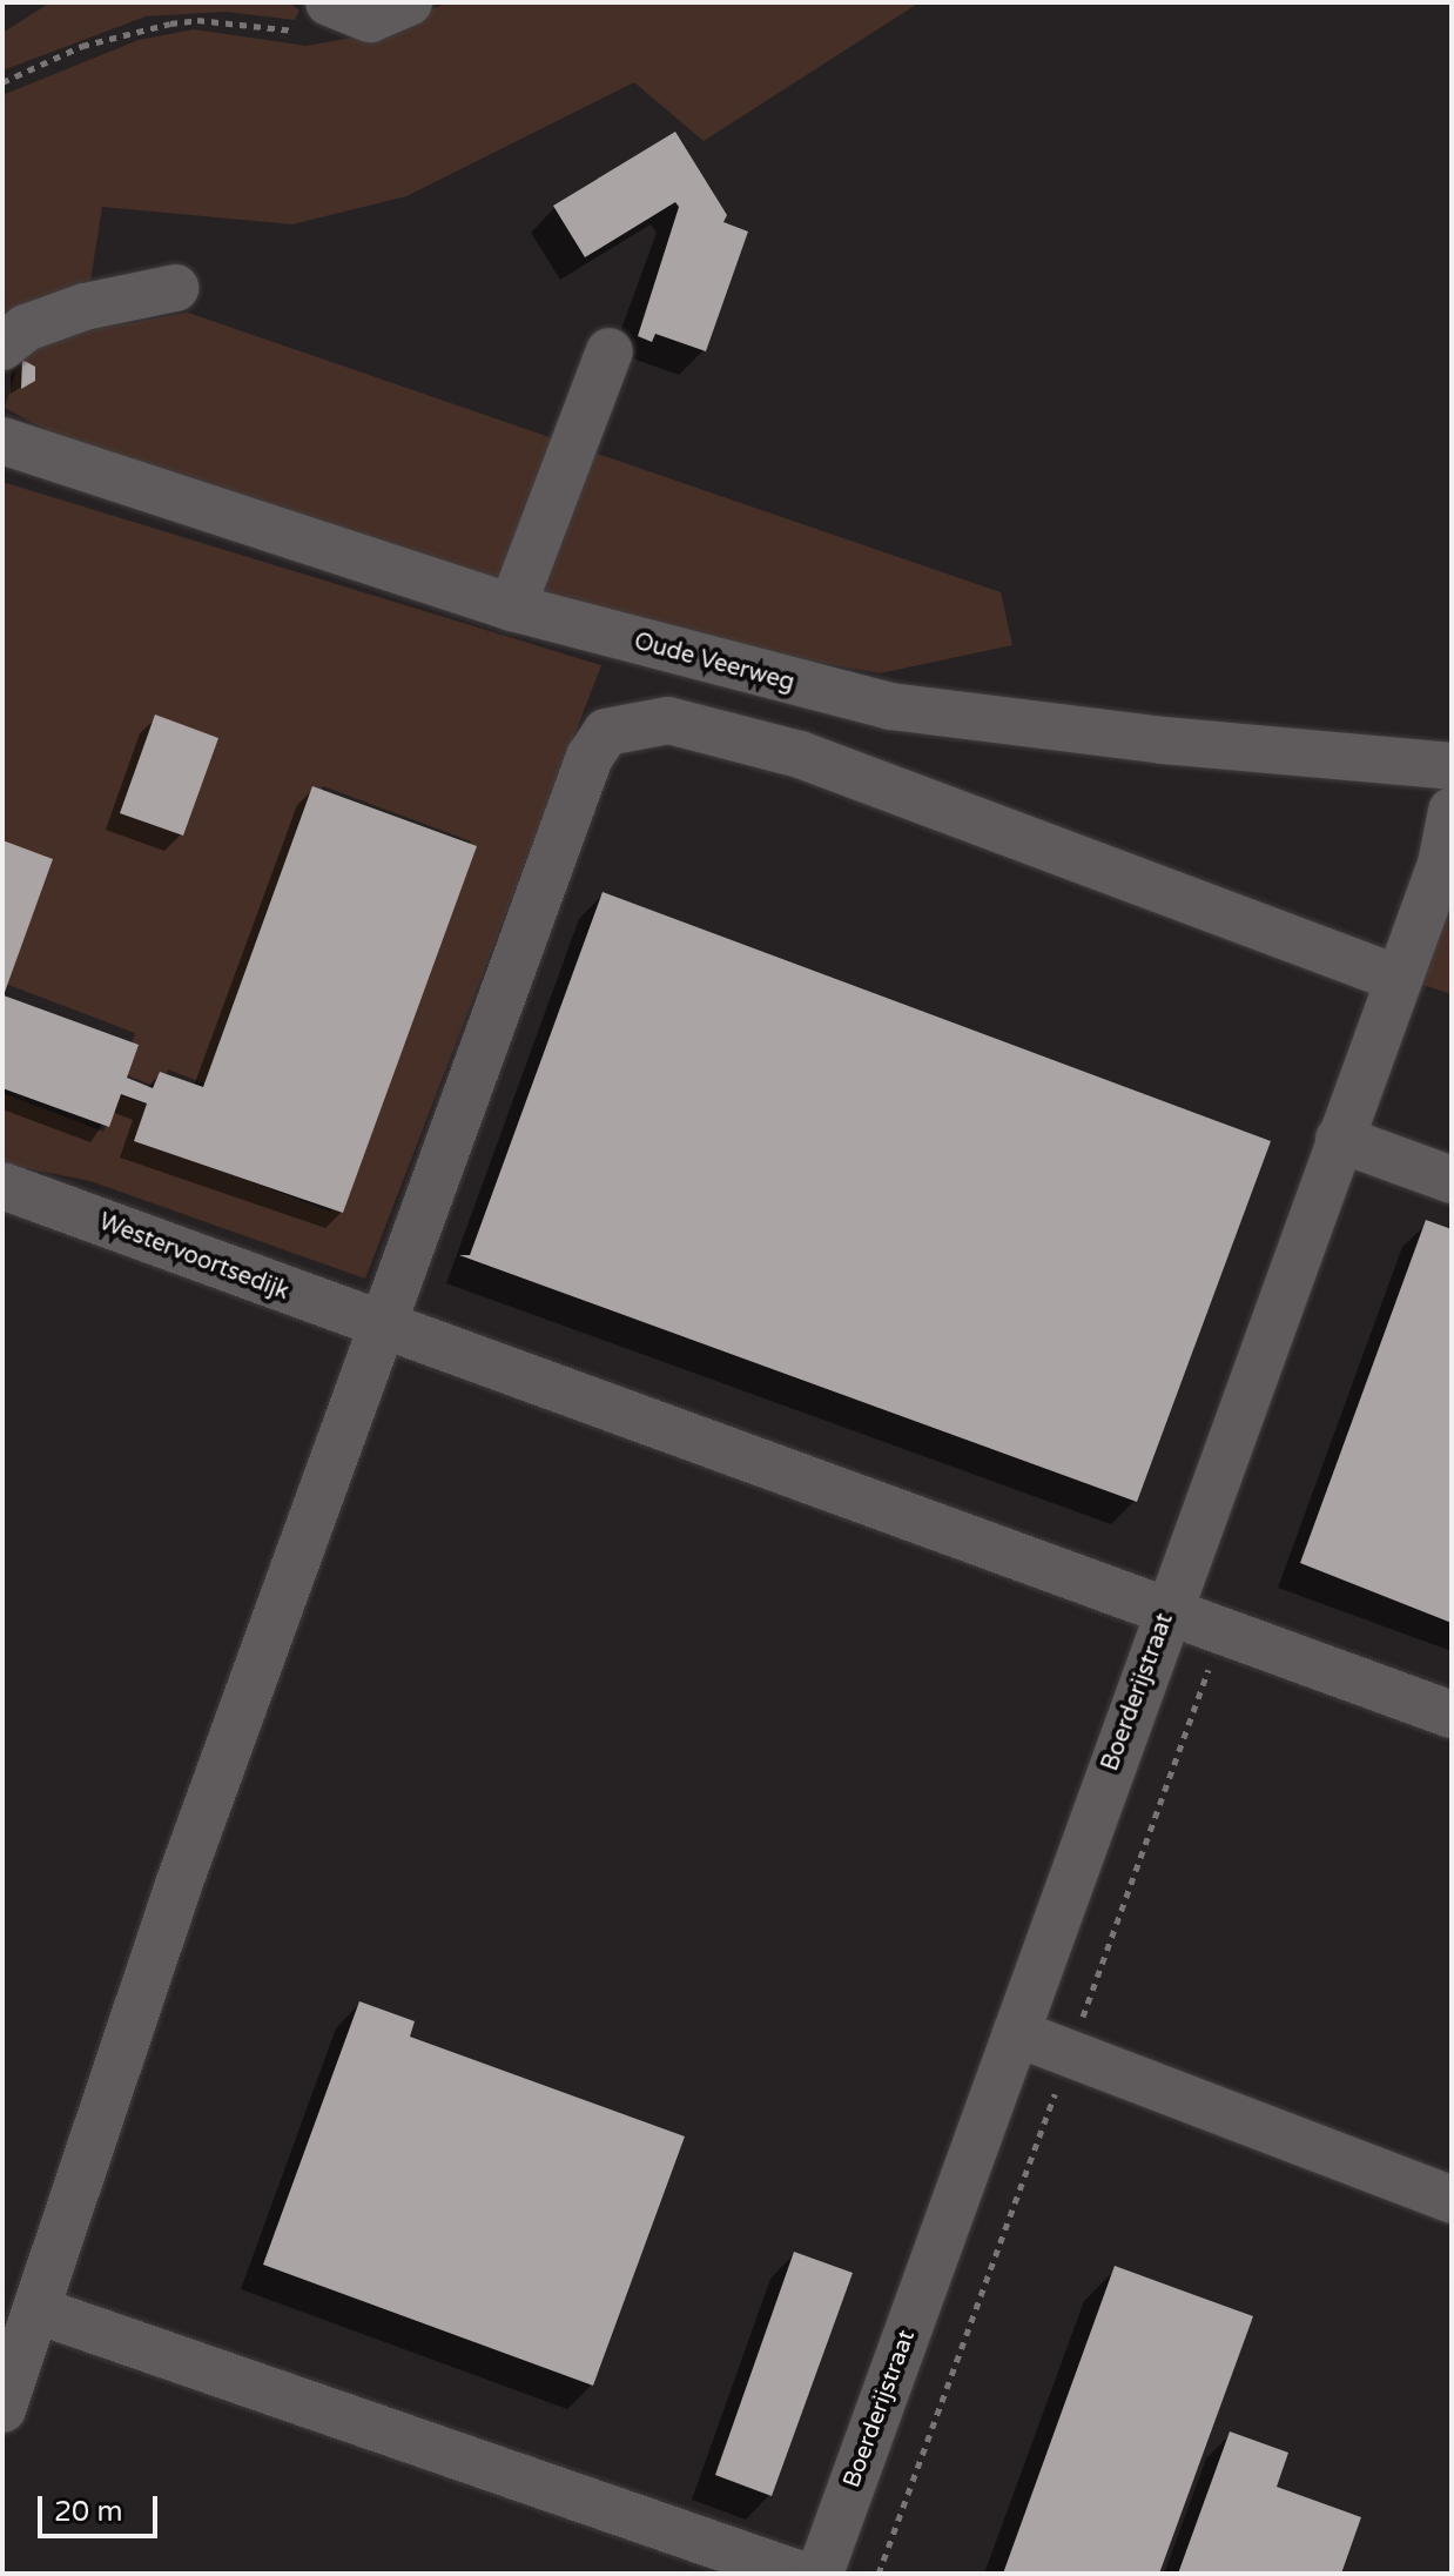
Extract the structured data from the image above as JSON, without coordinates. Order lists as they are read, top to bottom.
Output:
{
  "streets": {
    "street": ["Oude Veerweg", "Westervoortsedijk", "Boerderijstraat"]
  },
  "crossings": [
    ["Westervoortsedijk", "Boerderijstraat"]
  ],
  "scale_bar": "20 m"
}
